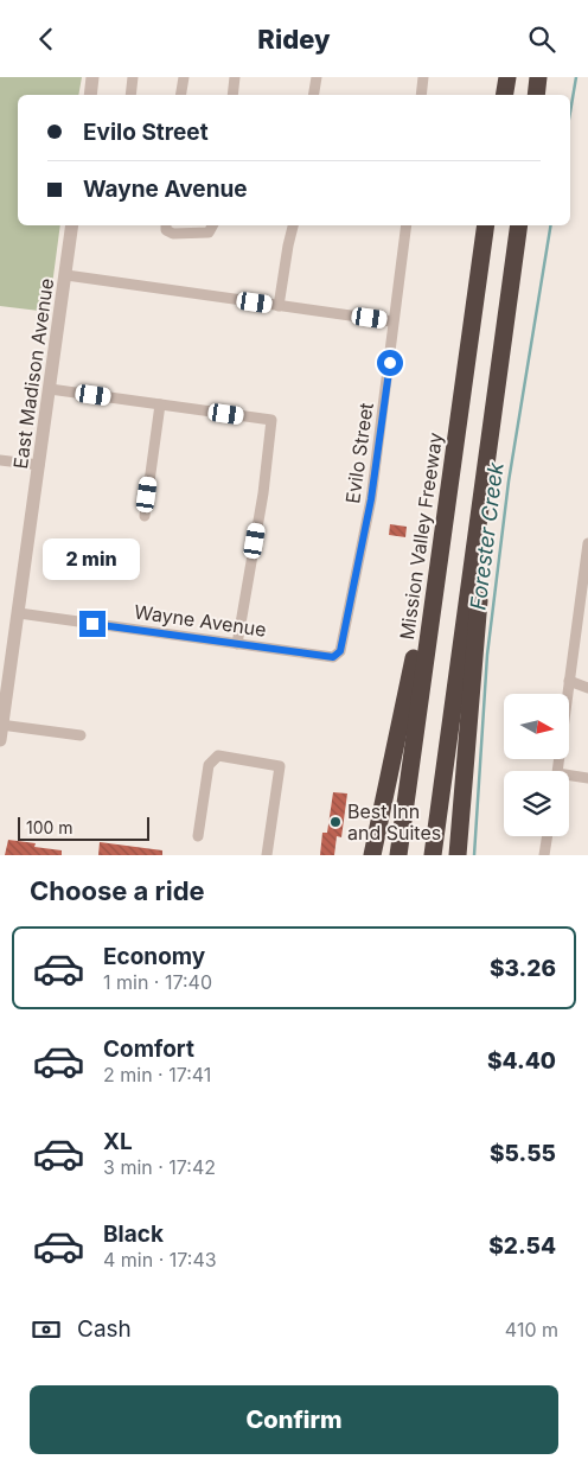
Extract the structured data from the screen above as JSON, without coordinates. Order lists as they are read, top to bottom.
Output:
{
  "streets": {
    "highway": ["Mission Valley Freeway"],
    "street": ["East Madison Avenue", "Evilo Street", "Wayne Avenue"]
  },
  "crossings": [
    ["East Madison Avenue", "Wayne Avenue"],
    ["Evilo Street", "Wayne Avenue"]
  ],
  "water": ["Forester Creek"],
  "places": ["Best Inn and Suites"],
  "scale_bar": "100 m",
  "north": "right",
  "page": {
    "header": "Ridey",
    "banner": ["Evilo Street", "Wayne Avenue"],
    "bubble": "2 min",
    "scale": "100 m",
    "heading": "Choose a ride",
    "list": [
      {
        "name": "Economy",
        "note": "1 min · 17:40",
        "value": "$3.26"
      },
      {
        "name": "Comfort",
        "note": "2 min · 17:41",
        "value": "$4.40"
      },
      {
        "name": "XL",
        "note": "3 min · 17:42",
        "value": "$5.55"
      },
      {
        "name": "Black",
        "note": "4 min · 17:43",
        "value": "$2.54"
      }
    ],
    "pay": ["Cash", "410 m"],
    "buttons": "Confirm"
  }
}
